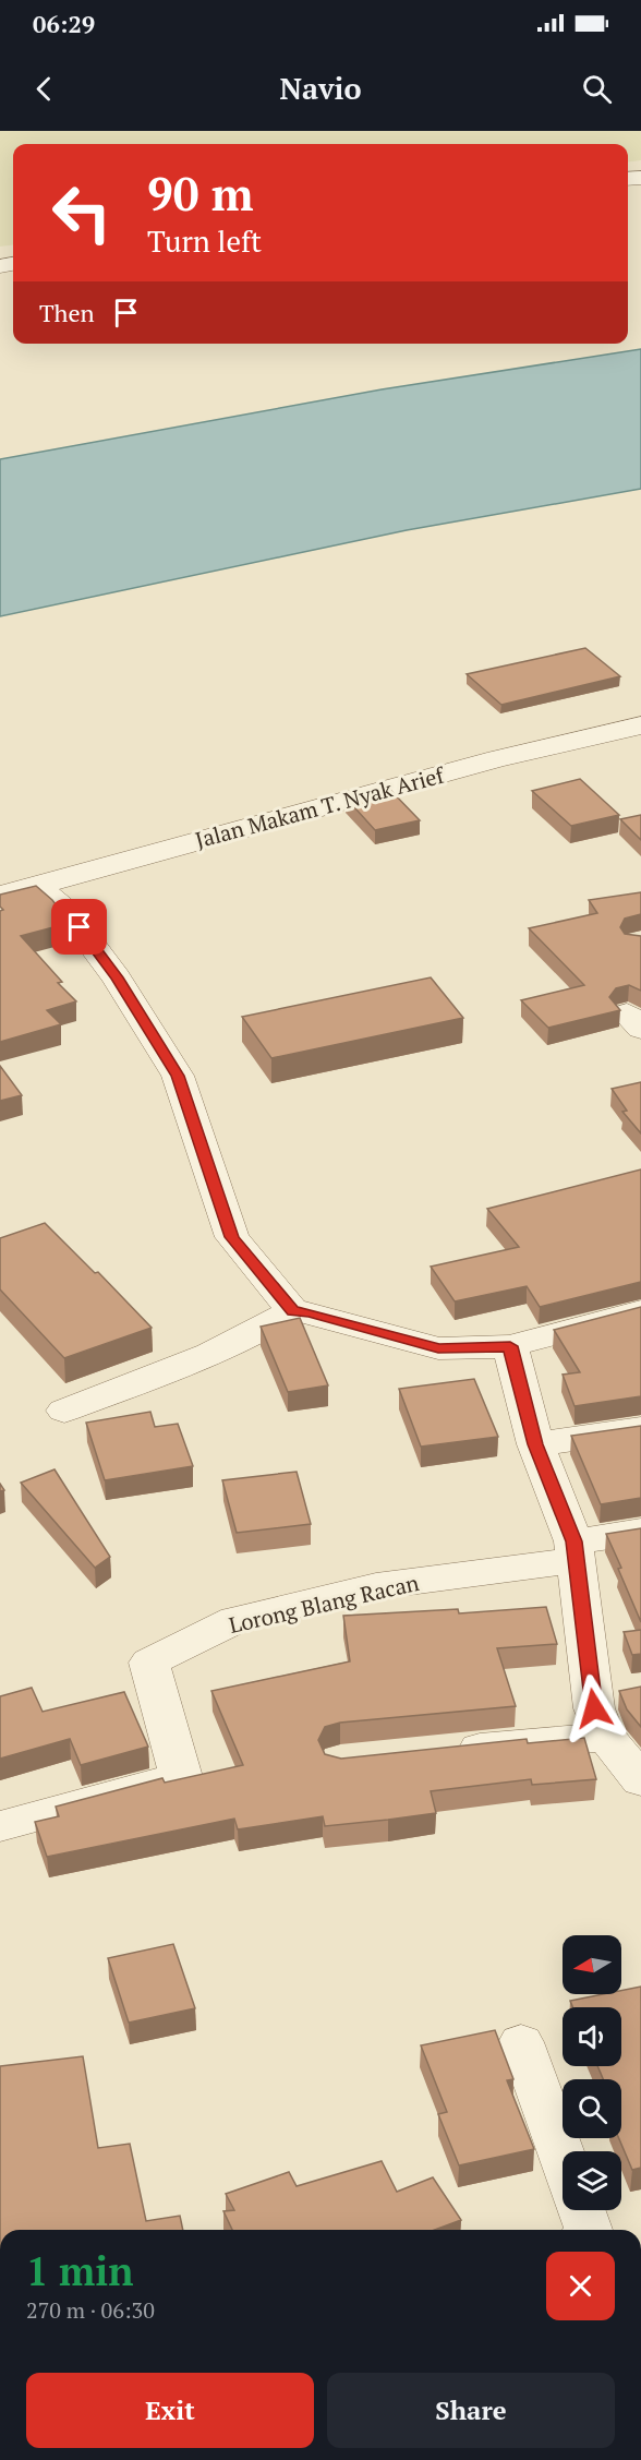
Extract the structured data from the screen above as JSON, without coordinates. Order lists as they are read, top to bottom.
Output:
{
  "streets": {
    "street": ["Jalan Makam T. Nyak Arief", "Lorong Blang Racan"]
  },
  "north": "left",
  "page": {
    "status": "06:29",
    "header": "Navio",
    "turn": ["90 m", "Turn left"],
    "then": "Then",
    "heading": ["1 min", "270 m · 06:30"],
    "buttons": ["Exit", "Share"]
  }
}
